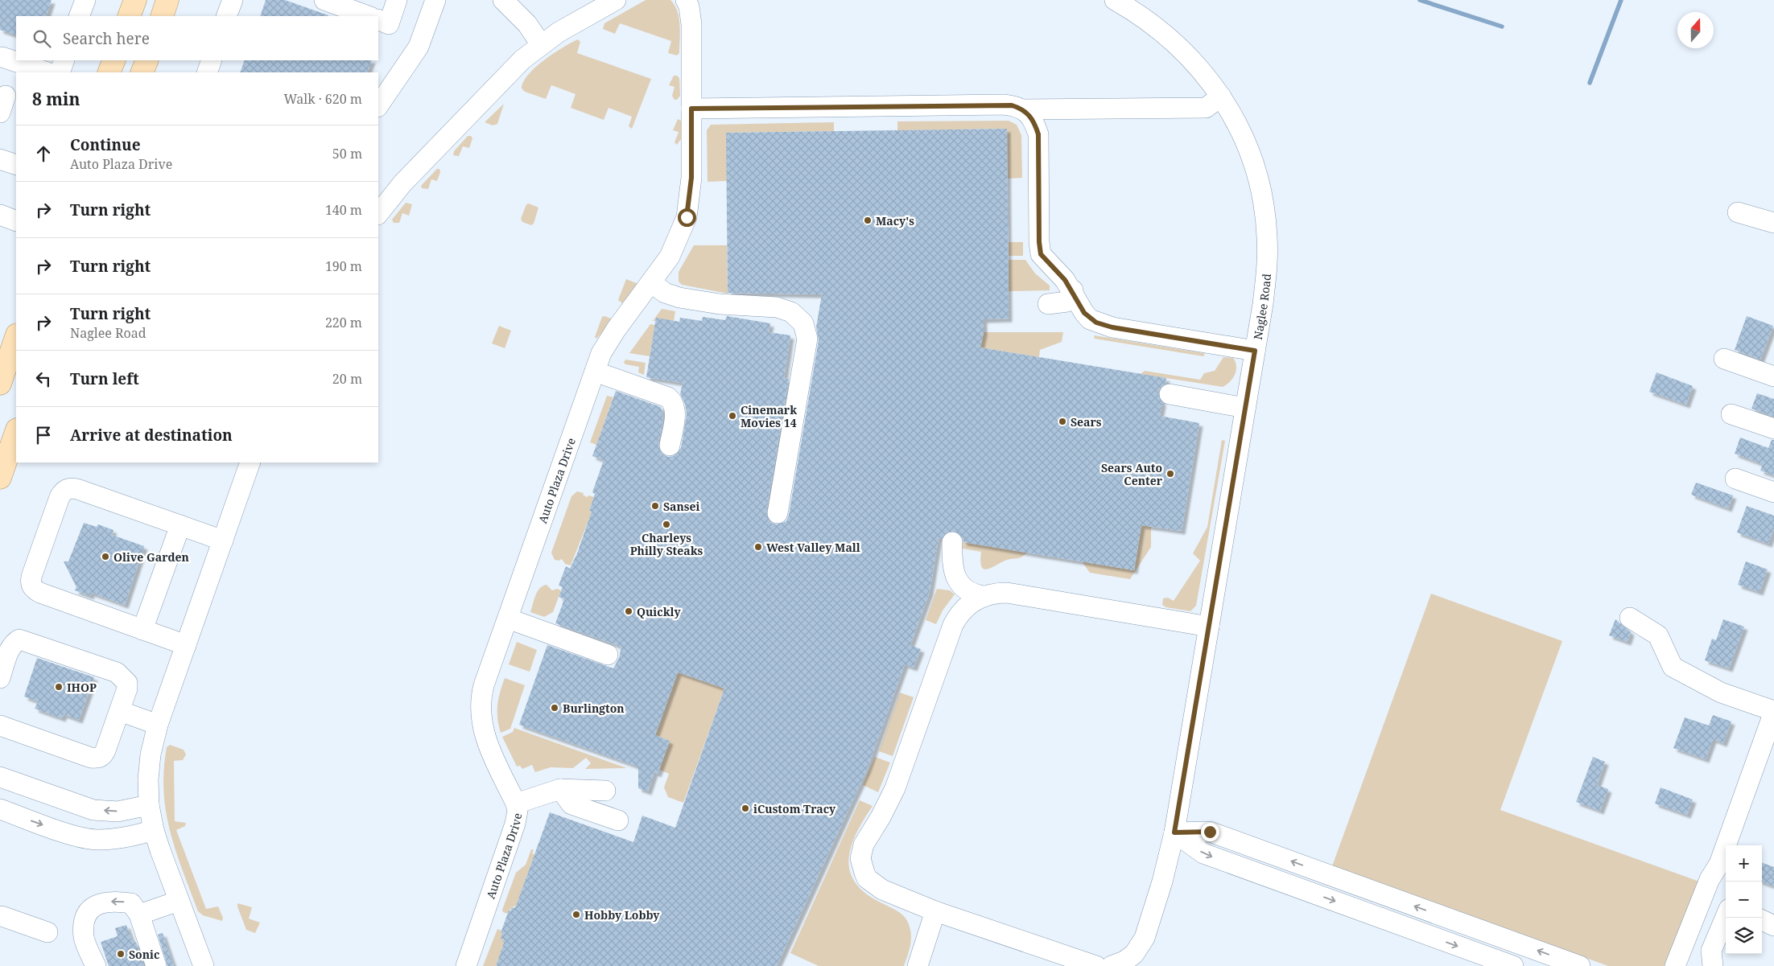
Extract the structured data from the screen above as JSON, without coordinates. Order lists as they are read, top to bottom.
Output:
{
  "streets": {
    "street": ["Naglee Road", "Auto Plaza Drive"]
  },
  "places": [
    "Macy's",
    "Cinemark Movies 14",
    "Sears",
    "Sears Auto Center",
    "Sansei",
    "Charleys Philly Steaks",
    "West Valley Mall",
    "Olive Garden",
    "Quickly",
    "IHOP",
    "Burlington",
    "iCustom Tracy",
    "Hobby Lobby",
    "Sonic"
  ],
  "north": "top",
  "page": {
    "search": "Search here",
    "heading": ["8 min", "Walk · 620 m"],
    "list": [
      ["Continue", "Auto Plaza Drive", "50 m"],
      ["Turn right", "140 m"],
      ["Turn right", "190 m"],
      ["Turn right", "Naglee Road", "220 m"],
      ["Turn left", "20 m"],
      "Arrive at destination"
    ],
    "map_buttons": ["+", "−"]
  }
}
